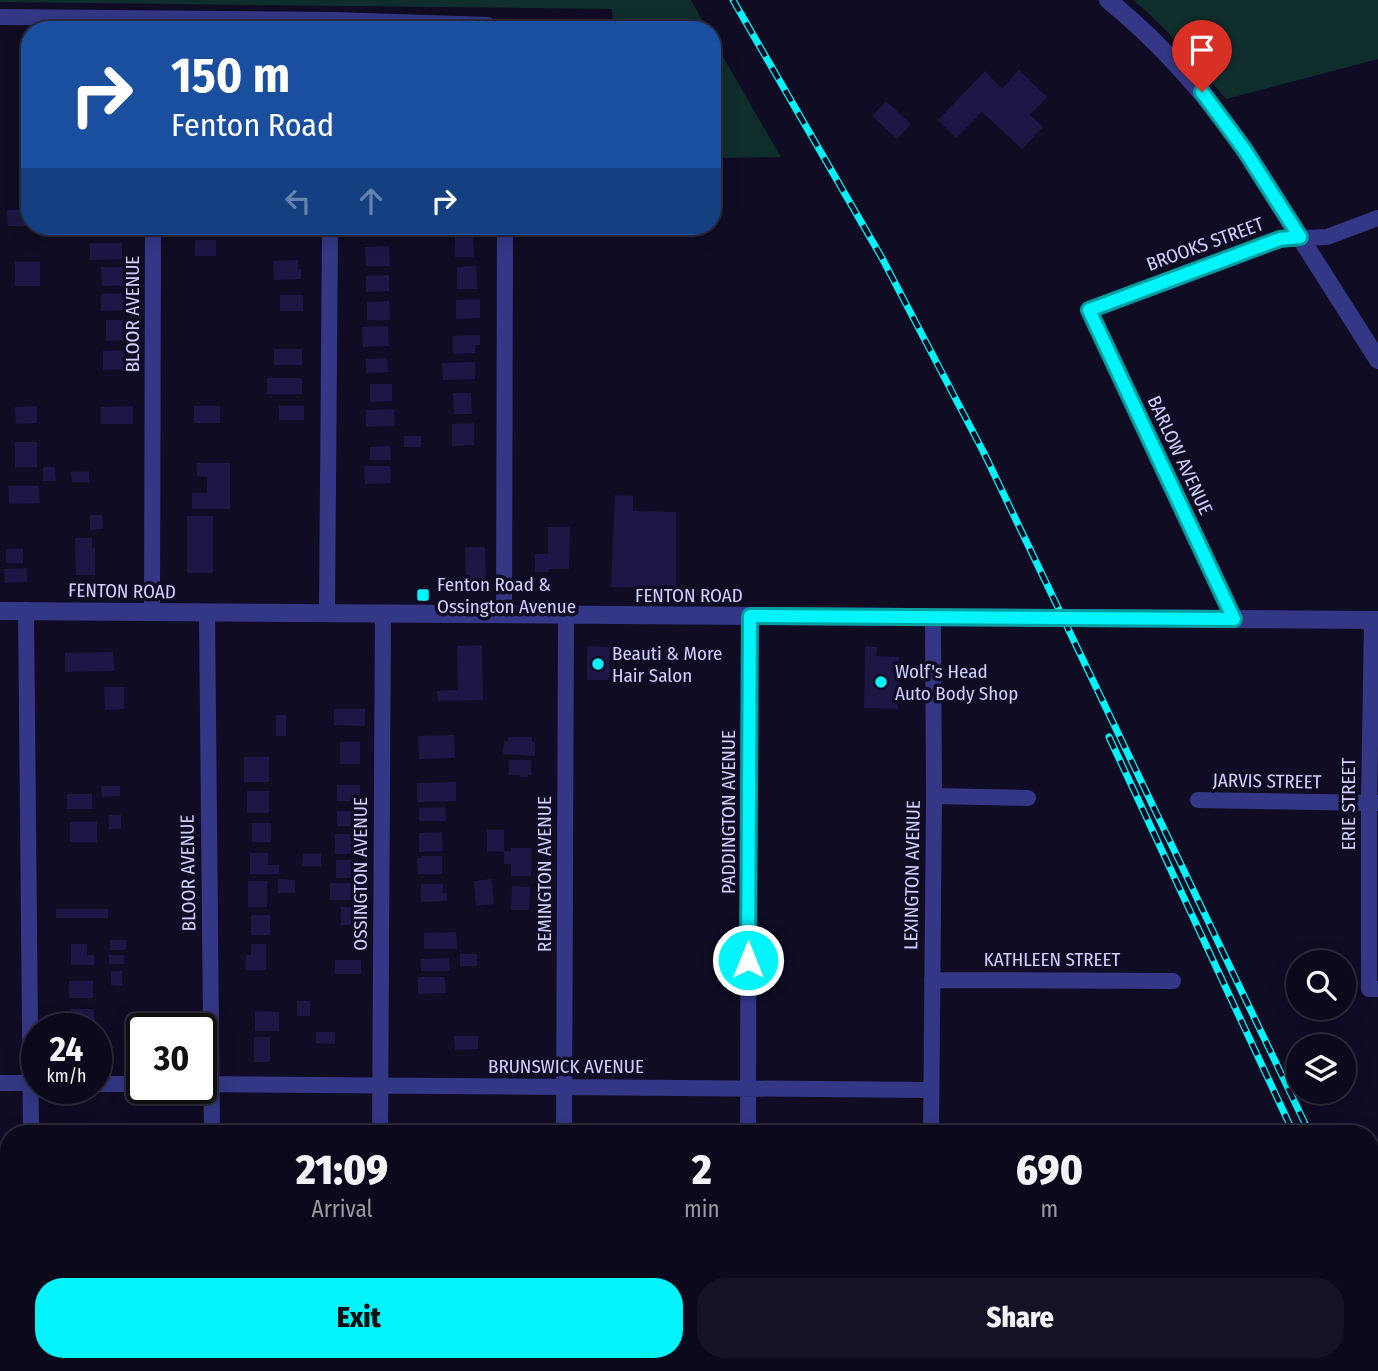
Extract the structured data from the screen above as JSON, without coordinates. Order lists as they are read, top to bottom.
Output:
{
  "streets": {
    "street": [
      "BROOKS STREET",
      "BLOOR AVENUE",
      "BARLOW AVENUE",
      "FENTON ROAD",
      "JARVIS STREET",
      "ERIE STREET",
      "PADDINGTON AVENUE",
      "OSSINGTON AVENUE",
      "REMINGTON AVENUE",
      "LEXINGTON AVENUE",
      "KATHLEEN STREET",
      "BRUNSWICK AVENUE"
    ]
  },
  "crossings": [
    ["BROOKS STREET", "BARLOW AVENUE"],
    ["BLOOR AVENUE", "FENTON ROAD"],
    ["BARLOW AVENUE", "FENTON ROAD"],
    ["FENTON ROAD", "ERIE STREET"],
    ["FENTON ROAD", "PADDINGTON AVENUE"],
    ["FENTON ROAD", "OSSINGTON AVENUE"],
    ["FENTON ROAD", "REMINGTON AVENUE"],
    ["FENTON ROAD", "LEXINGTON AVENUE"],
    ["JARVIS STREET", "ERIE STREET"],
    ["PADDINGTON AVENUE", "BRUNSWICK AVENUE"],
    ["OSSINGTON AVENUE", "BRUNSWICK AVENUE"],
    ["REMINGTON AVENUE", "BRUNSWICK AVENUE"],
    ["LEXINGTON AVENUE", "KATHLEEN STREET"],
    ["LEXINGTON AVENUE", "BRUNSWICK AVENUE"]
  ],
  "places": {
    "transit": ["Fenton Road & Ossington Avenue"],
    "other": ["Beauti & More Hair Salon", "Wolf's Head Auto Body Shop"]
  },
  "page": {
    "turn": ["150 m", "Fenton Road"],
    "speed": "24 km/h",
    "limit": "30",
    "eta": [
      "21:09",
      "Arrival",
      "2",
      "min",
      "690",
      "m"
    ],
    "buttons": ["Exit", "Share"]
  }
}
